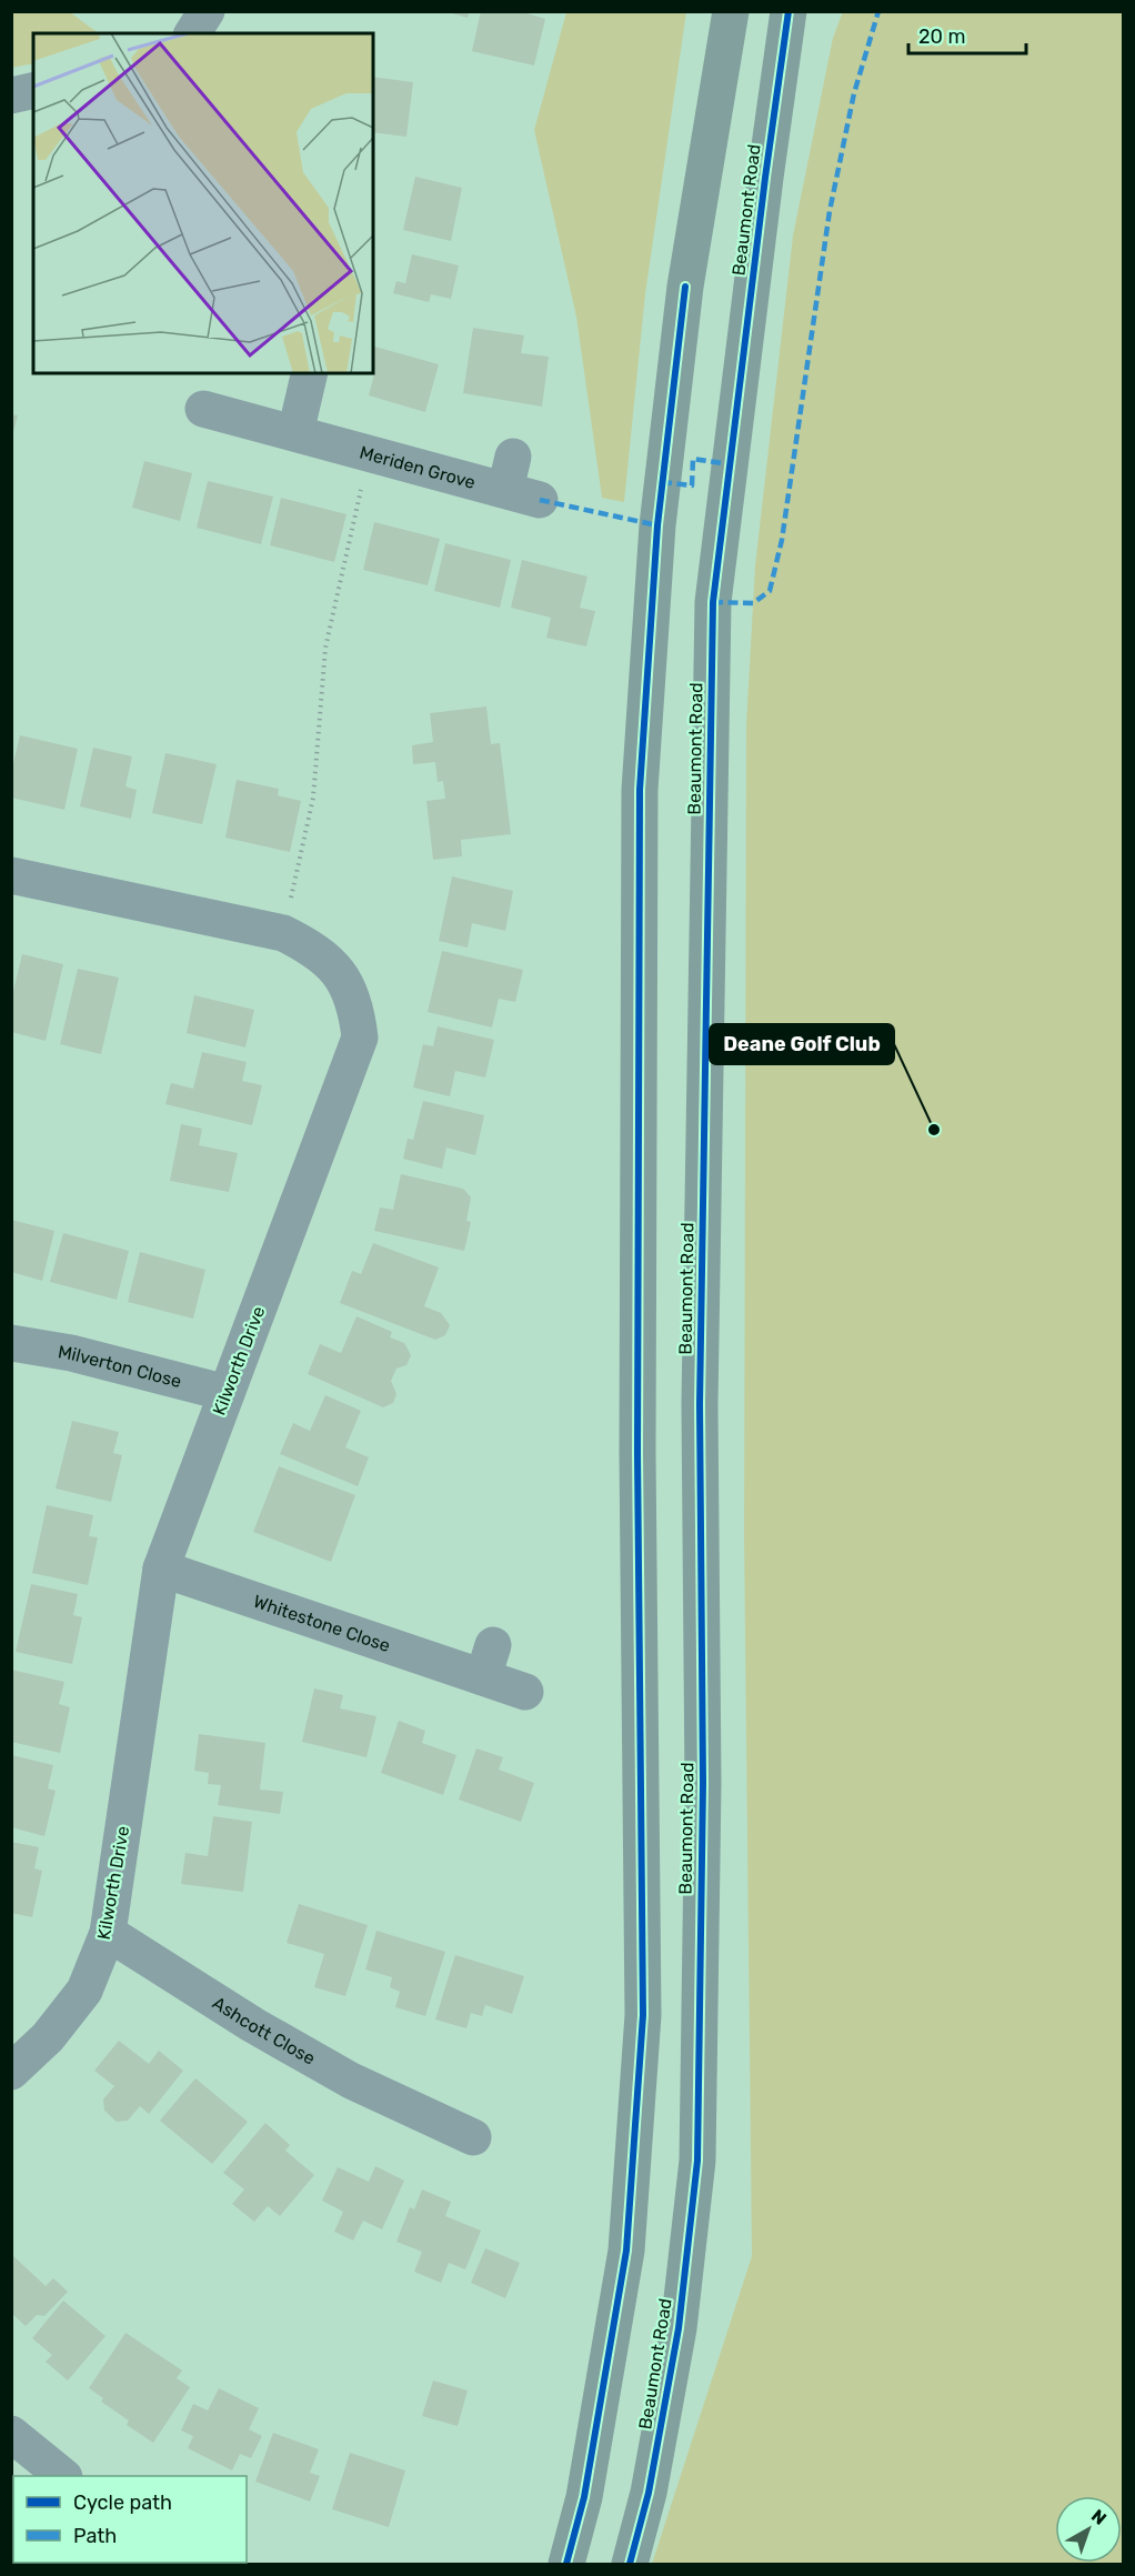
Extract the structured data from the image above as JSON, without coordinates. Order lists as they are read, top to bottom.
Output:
{
  "streets": {
    "highway": ["Beaumont Road"],
    "street": [
      "Meriden Grove",
      "Kilworth Drive",
      "Milverton Close",
      "Whitestone Close",
      "Ashcott Close"
    ]
  },
  "crossings": [
    ["Kilworth Drive", "Milverton Close"],
    ["Kilworth Drive", "Whitestone Close"],
    ["Kilworth Drive", "Ashcott Close"]
  ],
  "places": ["Deane Golf Club"],
  "legend": ["Cycle path", "Path"],
  "scale_bar": "20 m",
  "north": "top right"
}
